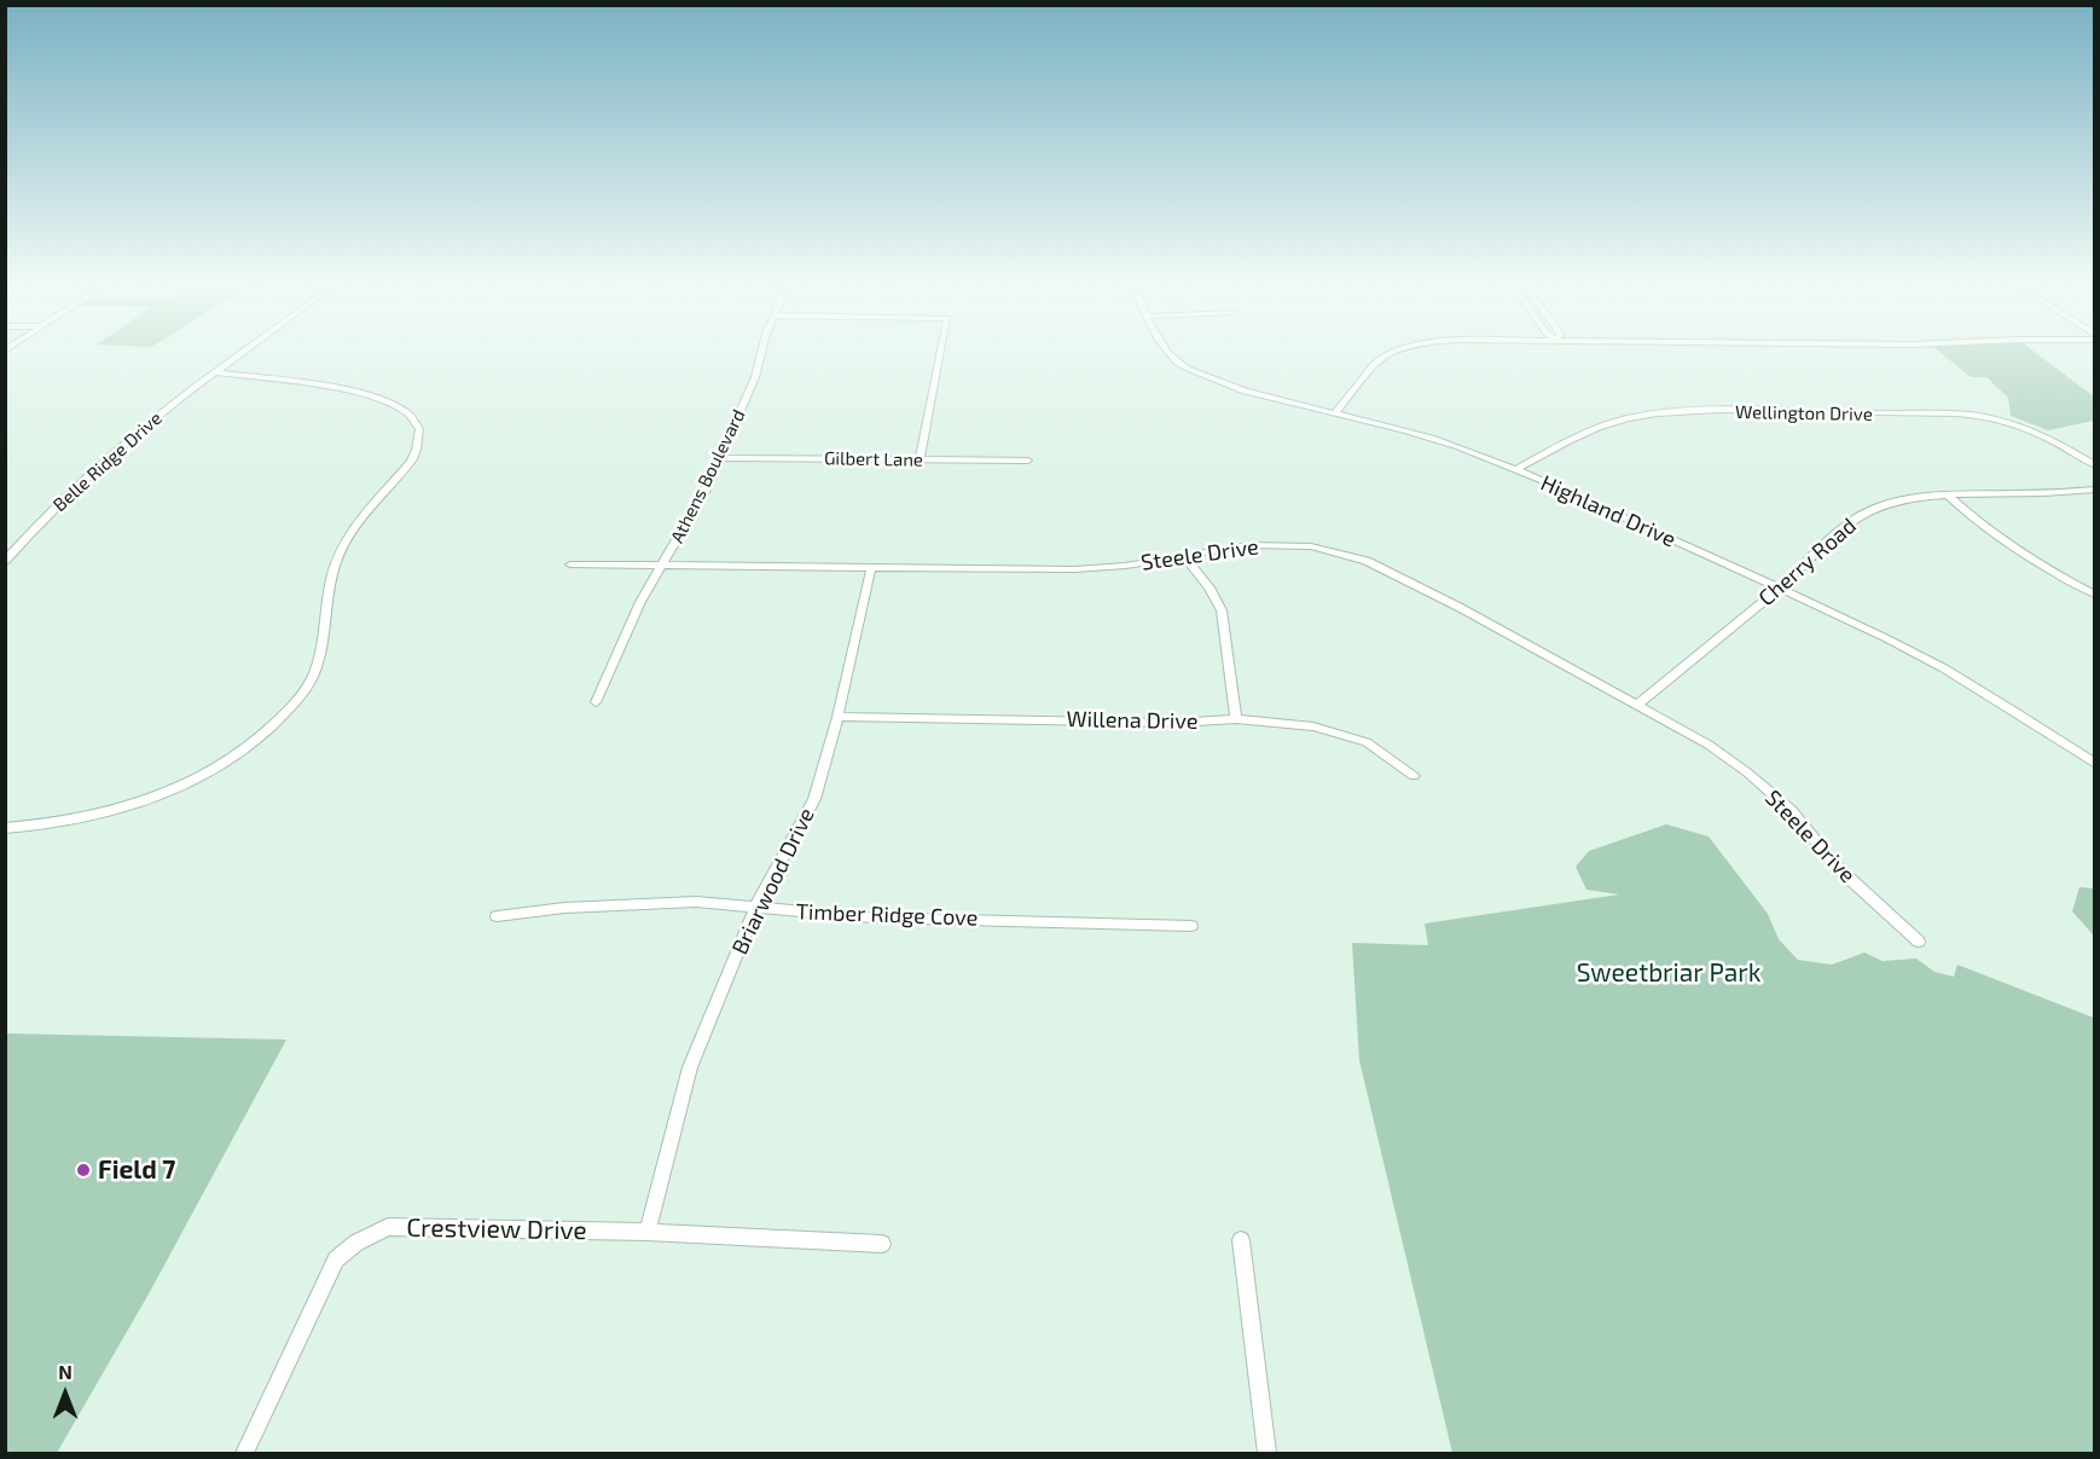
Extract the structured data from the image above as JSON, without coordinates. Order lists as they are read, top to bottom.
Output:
{
  "streets": {
    "street": [
      "Wellington Drive",
      "Gilbert Lane",
      "Belle Ridge Drive",
      "Athens Boulevard",
      "Highland Drive",
      "Steele Drive",
      "Cherry Road",
      "Willena Drive",
      "Briarwood Drive",
      "Timber Ridge Cove",
      "Crestview Drive"
    ]
  },
  "crossings": [
    ["Wellington Drive", "Highland Drive"],
    ["Gilbert Lane", "Athens Boulevard"],
    ["Athens Boulevard", "Steele Drive"],
    ["Highland Drive", "Cherry Road"],
    ["Steele Drive", "Cherry Road"],
    ["Steele Drive", "Briarwood Drive"],
    ["Willena Drive", "Briarwood Drive"],
    ["Briarwood Drive", "Timber Ridge Cove"],
    ["Briarwood Drive", "Crestview Drive"]
  ],
  "parks": ["Sweetbriar Park"],
  "places": ["Field 7"],
  "north": "top"
}
